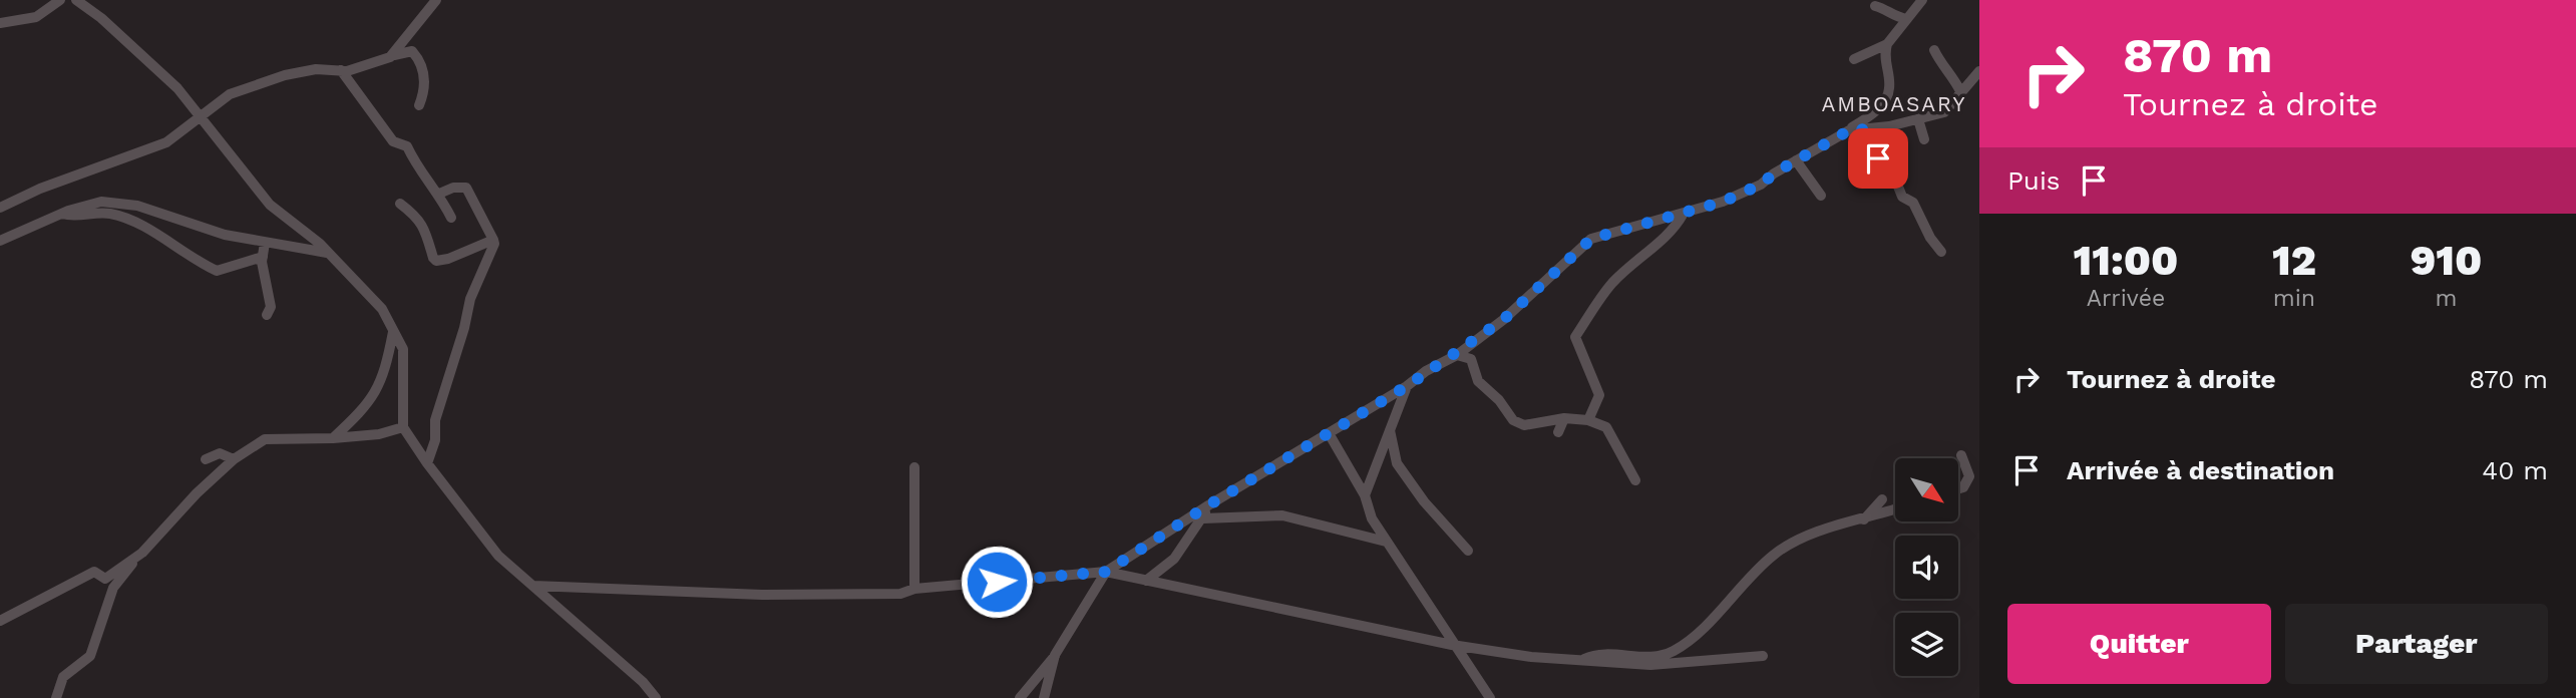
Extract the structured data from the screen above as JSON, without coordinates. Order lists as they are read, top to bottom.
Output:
{
  "districts": ["AMBOASARY"],
  "north": "bottom right",
  "page": {
    "turn": ["870 m", "Tournez à droite"],
    "then": "Puis",
    "eta": [
      "11:00",
      "Arrivée",
      "12",
      "min",
      "910",
      "m"
    ],
    "list": [
      {
        "name": "Tournez à droite",
        "value": "870 m"
      },
      {
        "name": "Arrivée à destination",
        "value": "40 m"
      }
    ],
    "buttons": ["Quitter", "Partager"]
  }
}
